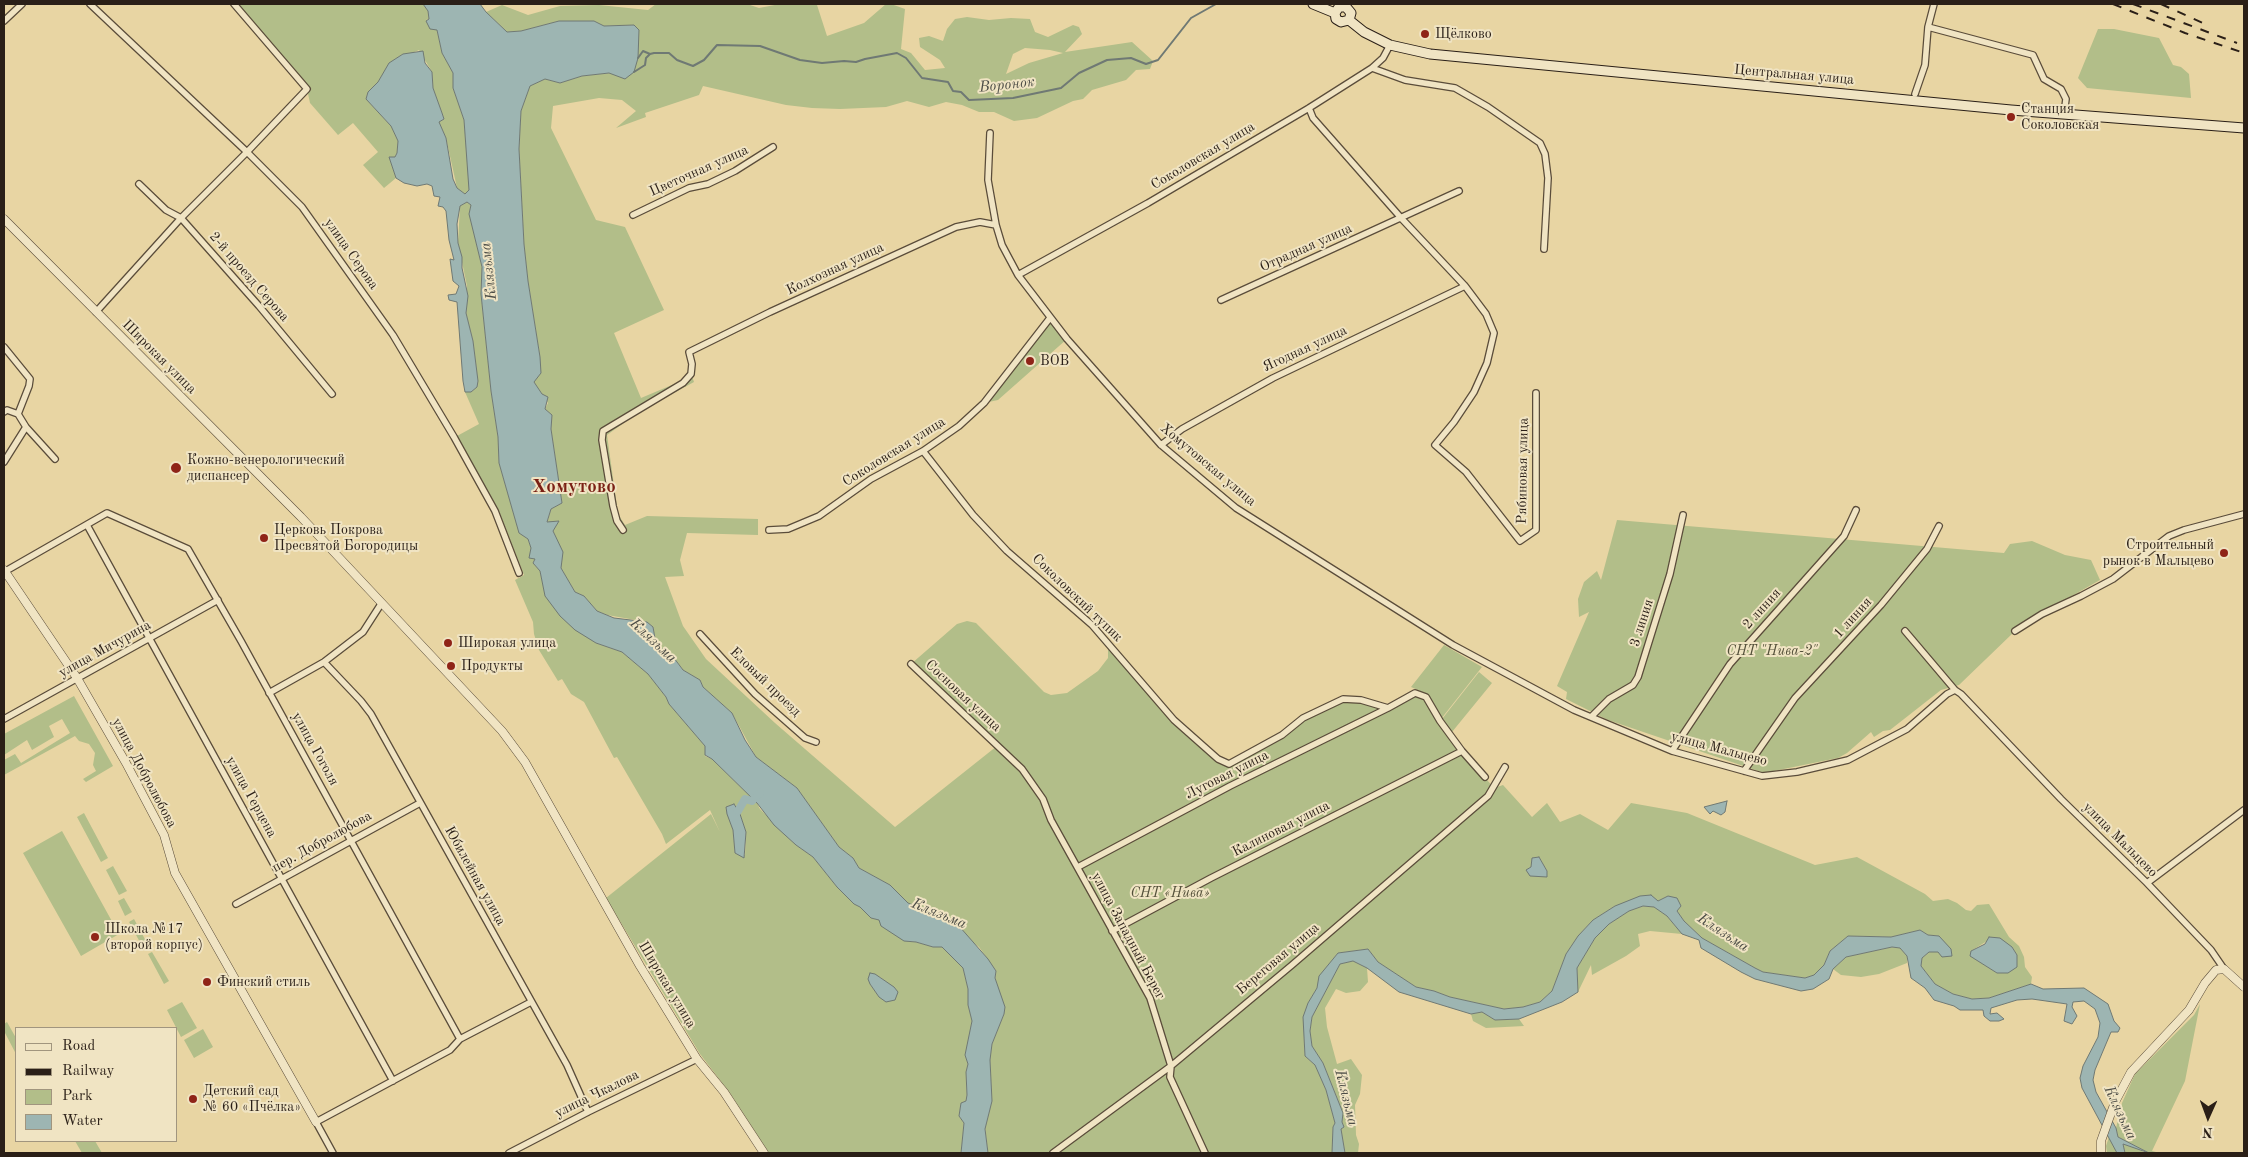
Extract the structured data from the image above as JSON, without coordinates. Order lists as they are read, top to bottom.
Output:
{
  "streets": {
    "main road": ["Центральная улица"],
    "street": [
      "Соколовская улица",
      "Цветочная улица",
      "Отрадная улица",
      "улица Серова",
      "Колхозная улица",
      "2-й проезд Серова",
      "Ягодная улица",
      "Широкая улица",
      "Хомутовская улица",
      "Рябиновая улица",
      "Соколовский тупик",
      "2 линия",
      "1 линия",
      "3 линия",
      "улица Мичурина",
      "Еловый проезд",
      "Сосновая улица",
      "улица Гоголя",
      "улица Мальцево",
      "улица Добролюбова",
      "Луговая улица",
      "улица Герцена",
      "Калиновая улица",
      "пер. Добролюбова",
      "Юбилейная улица",
      "улица Западный Берег",
      "Береговая улица",
      "улица Чкалова"
    ]
  },
  "crossings": [
    ["Центральная улица", "Соколовская улица"],
    ["Соколовская улица", "Хомутовская улица"],
    ["Соколовская улица", "Соколовский тупик"],
    ["Колхозная улица", "Хомутовская улица"],
    ["Ягодная улица", "Хомутовская улица"],
    ["Ягодная улица", "Рябиновая улица"],
    ["Широкая улица", "улица Чкалова"],
    ["Хомутовская улица", "улица Мальцево"],
    ["Соколовский тупик", "Луговая улица"],
    ["2 линия", "улица Мальцево"],
    ["1 линия", "улица Мальцево"],
    ["3 линия", "улица Мальцево"],
    ["улица Мичурина", "улица Гоголя"],
    ["улица Мичурина", "улица Добролюбова"],
    ["улица Мичурина", "улица Герцена"],
    ["Сосновая улица", "улица Западный Берег"],
    ["улица Гоголя", "улица Герцена"],
    ["улица Гоголя", "пер. Добролюбова"],
    ["Луговая улица", "Калиновая улица"],
    ["Луговая улица", "улица Западный Берег"],
    ["улица Герцена", "пер. Добролюбова"],
    ["Калиновая улица", "улица Западный Берег"],
    ["пер. Добролюбова", "Юбилейная улица"],
    ["Юбилейная улица", "улица Чкалова"],
    ["улица Западный Берег", "Береговая улица"]
  ],
  "districts": ["Хомутово"],
  "water": ["Воронок", "Клязьма"],
  "parks": ["СНТ \"Нива-2\"", "СНТ «Нива»"],
  "places": [
    "Щёлково",
    "Станция Соколовская",
    "ВОВ",
    "Кожно-венерологический диспансер",
    "Церковь Покрова Пресвятой Богородицы",
    "Строительный рынок в Мальцево",
    "Широкая улица",
    "Продукты",
    "Школа №17 (второй корпус)",
    "Финский стиль",
    "Детский сад № 60 «Пчёлка»"
  ],
  "legend": [
    "Road",
    "Railway",
    "Park",
    "Water"
  ],
  "north": "bottom"
}
